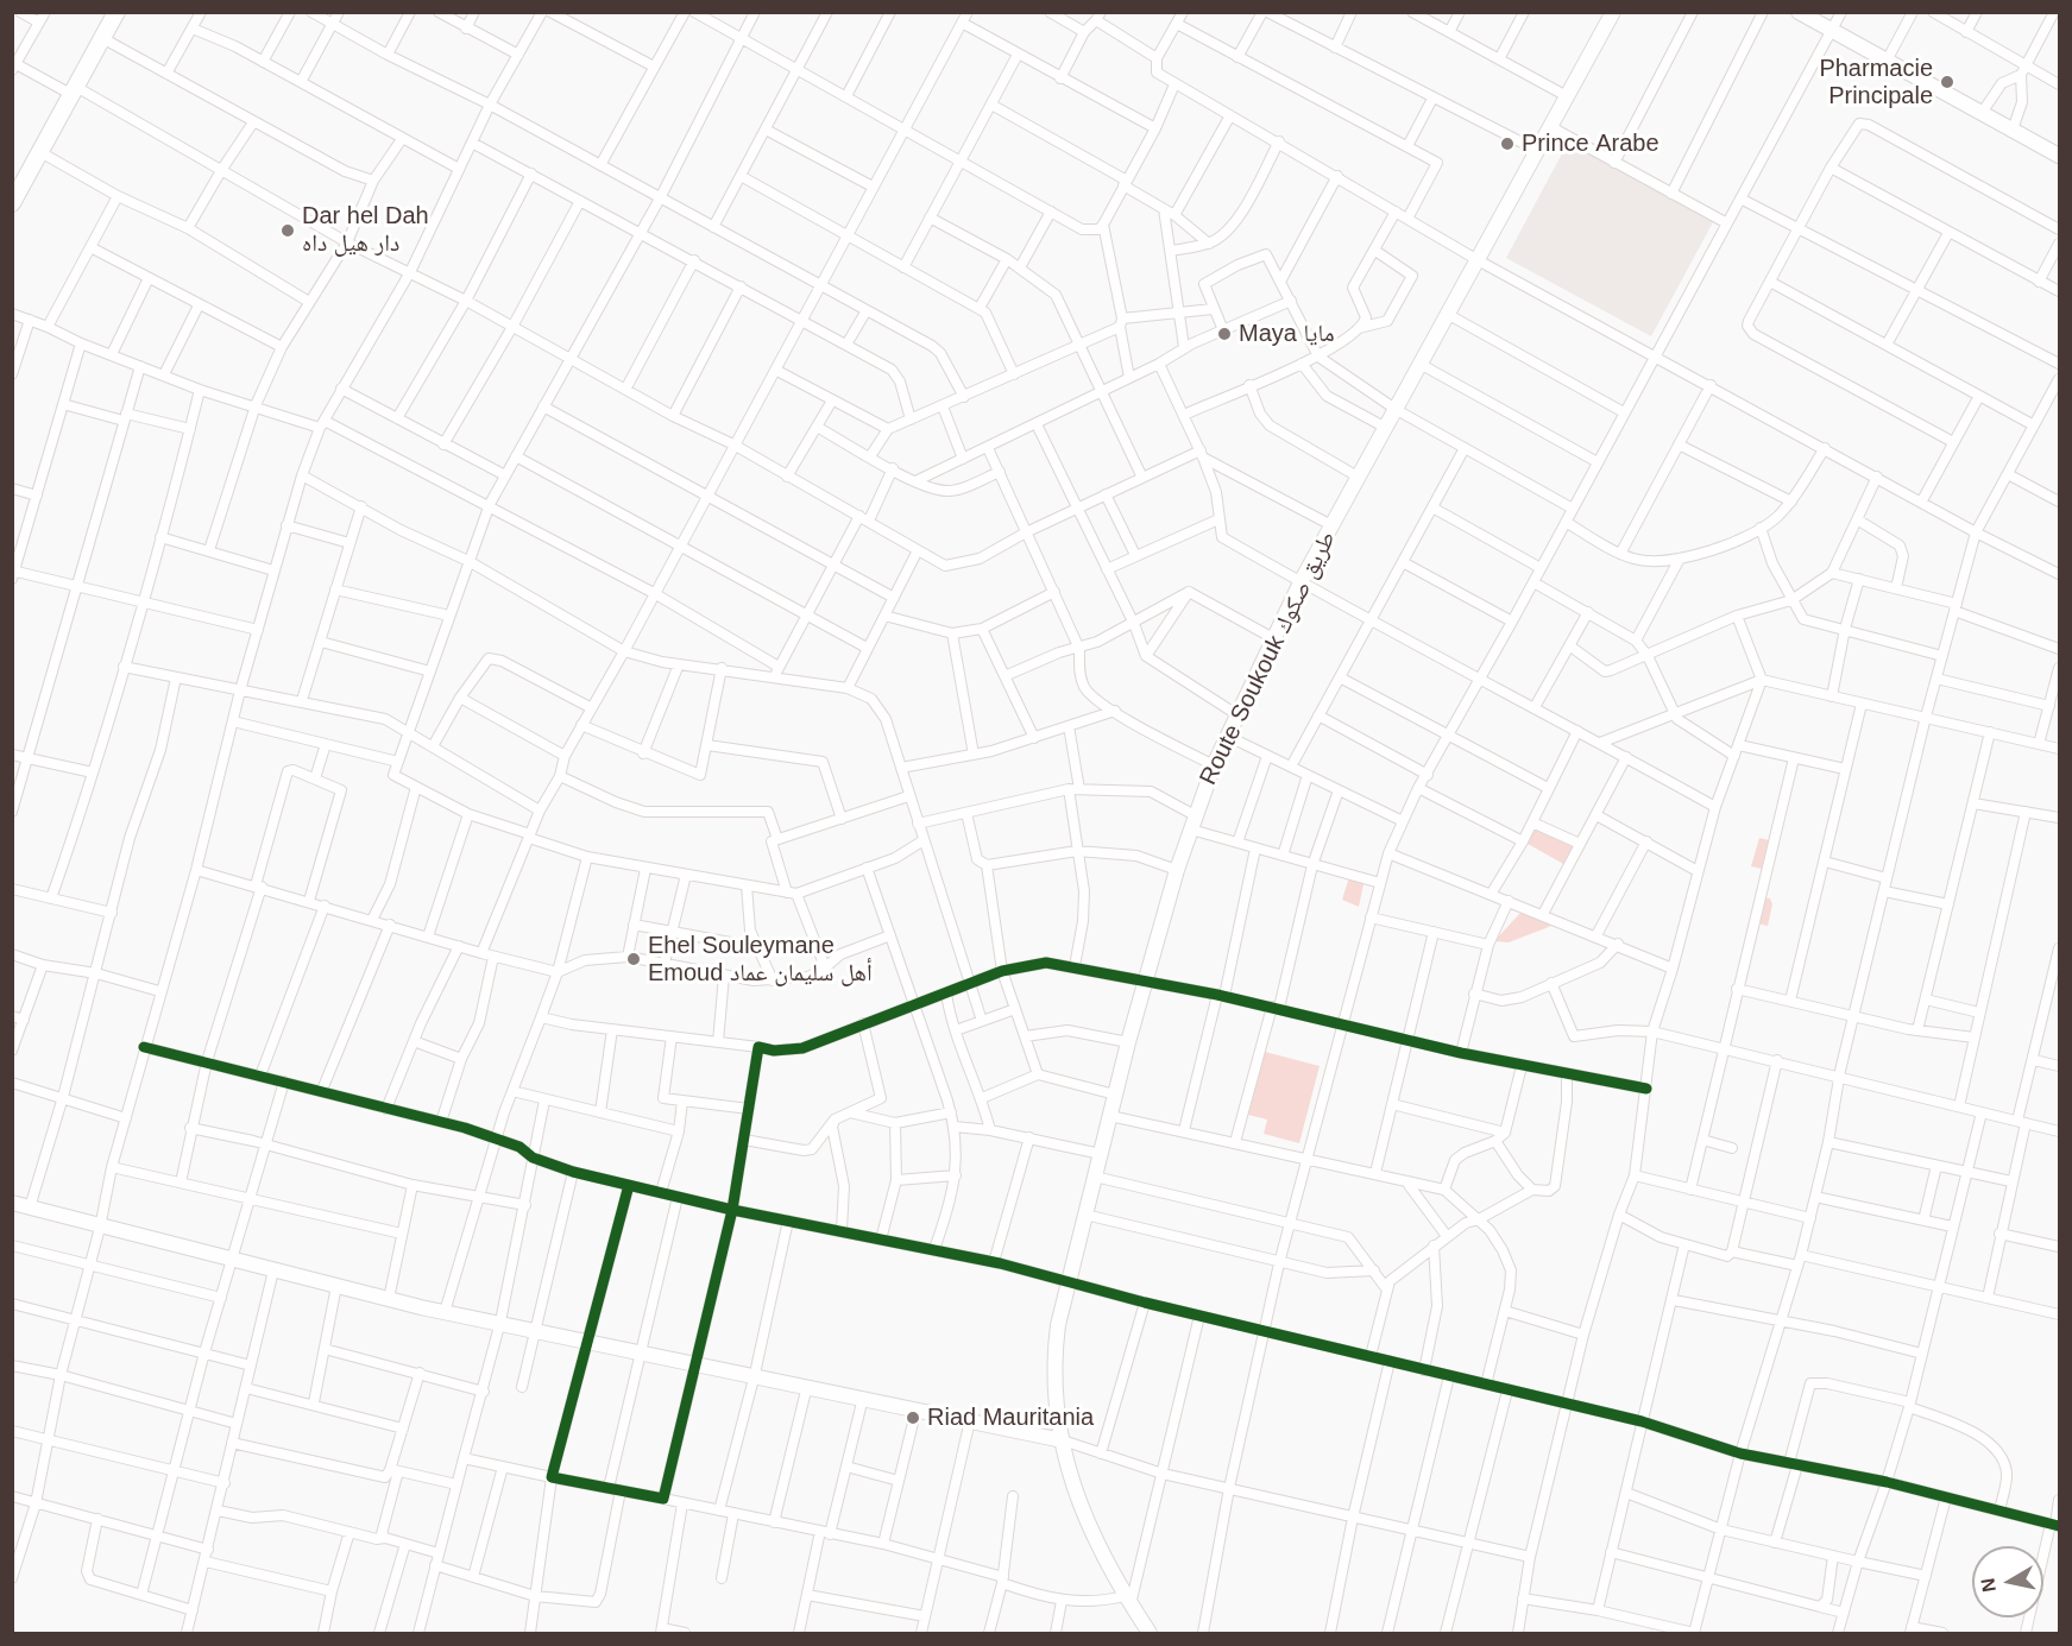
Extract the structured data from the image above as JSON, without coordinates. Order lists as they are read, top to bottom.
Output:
{
  "streets": {
    "street": ["Route Soukouk طريق صكوك"]
  },
  "places": [
    "Pharmacie Principale",
    "Prince Arabe",
    "Dar hel Dah دار هيل داه",
    "Maya مايا",
    "Ehel Souleymane Emoud أهل سليمان عماد",
    "Riad Mauritania"
  ],
  "north": "left"
}
